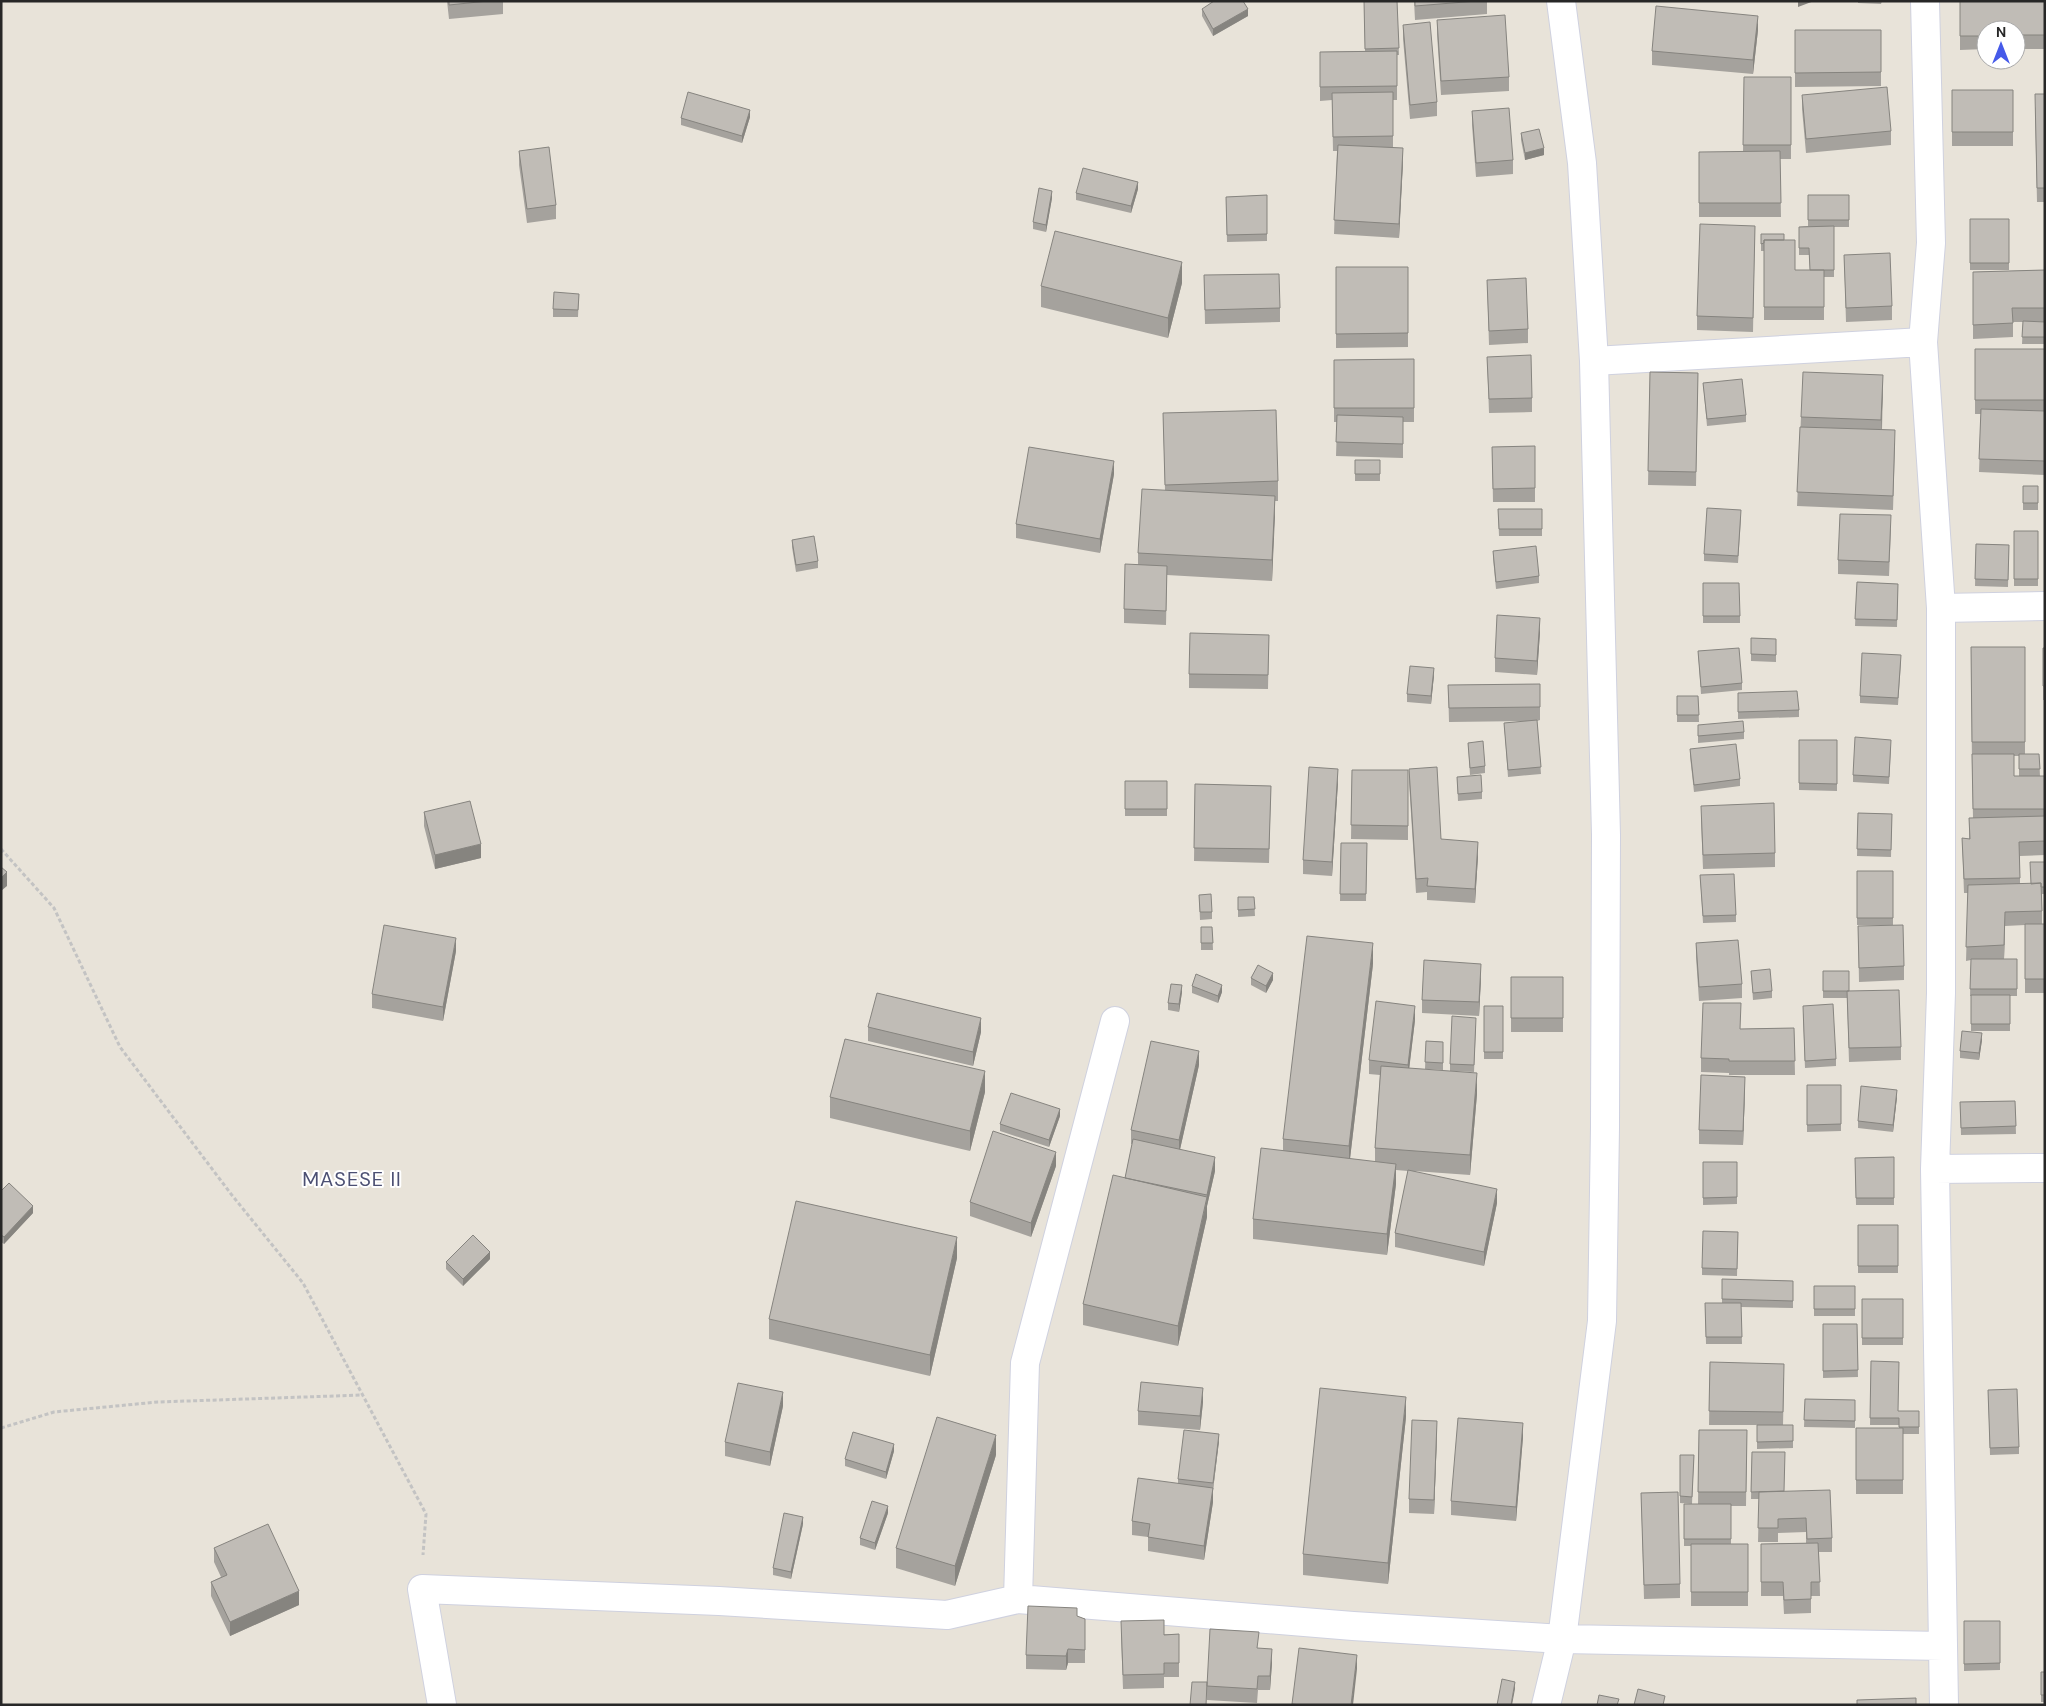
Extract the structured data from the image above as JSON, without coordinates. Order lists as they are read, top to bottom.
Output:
{
  "districts": ["MASESE II"],
  "north": "top"
}
